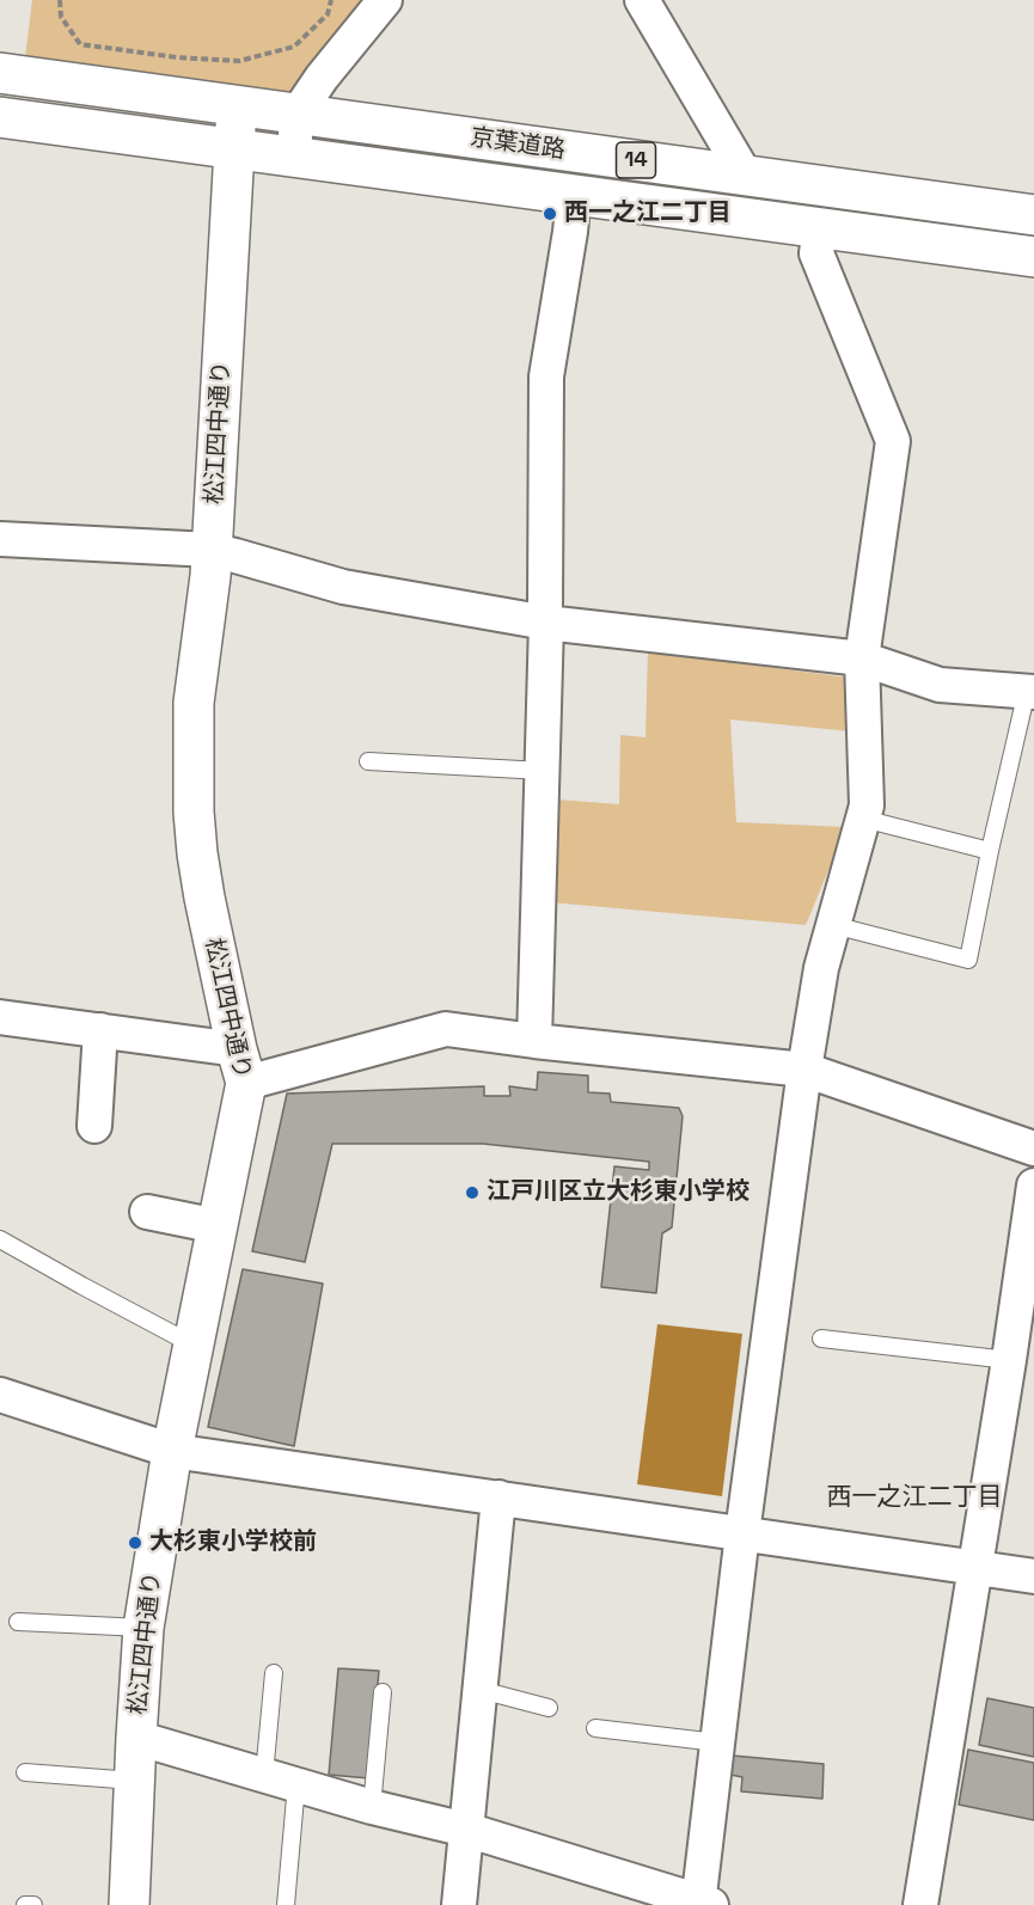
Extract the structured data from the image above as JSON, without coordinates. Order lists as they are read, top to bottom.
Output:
{
  "streets": {
    "main road": ["京葉道路", "14", "松江四中通り"]
  },
  "crossings": [
    ["京葉道路", "松江四中通り"]
  ],
  "districts": ["西一之江二丁目"],
  "places": ["西一之江二丁目", "江戸川区立大杉東小学校", "大杉東小学校前"]
}
